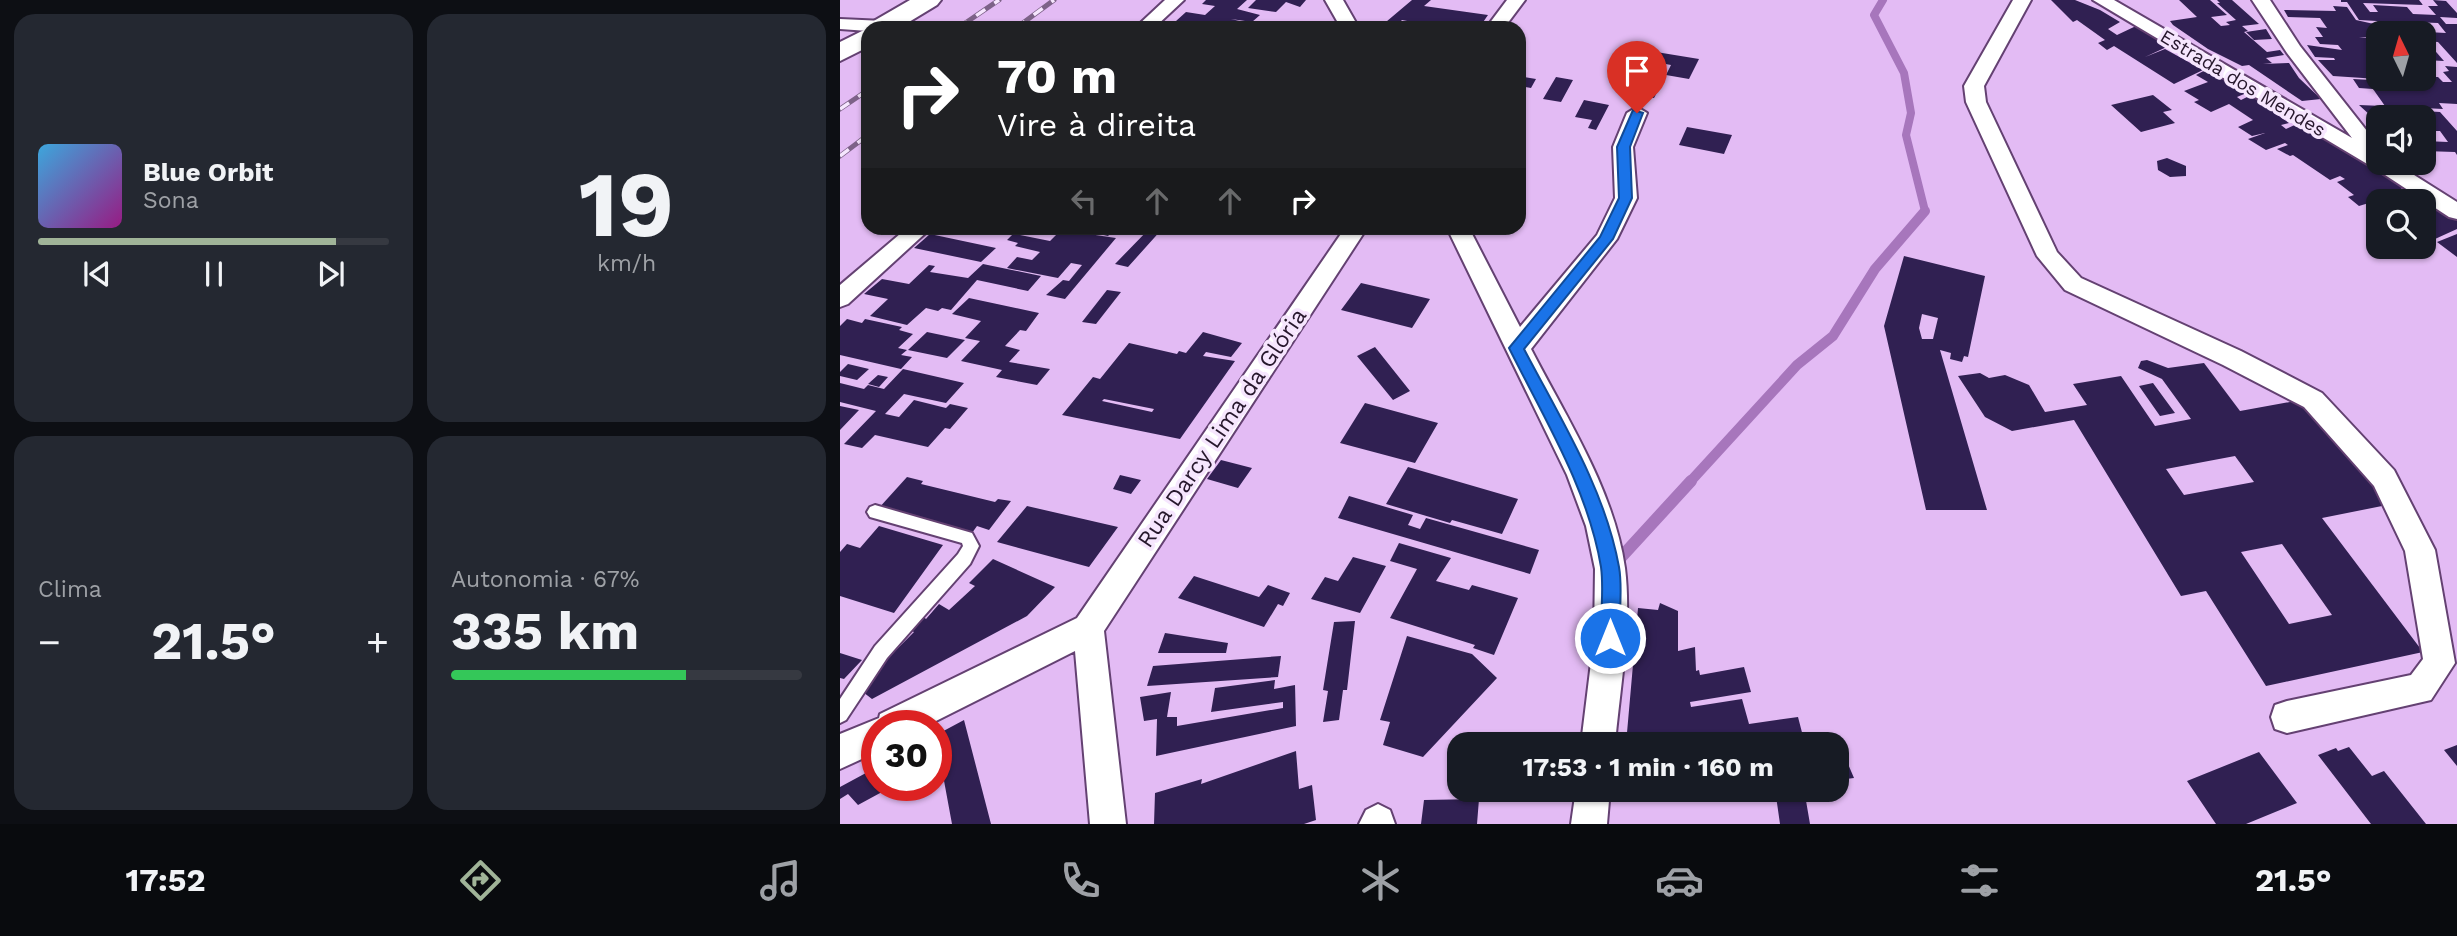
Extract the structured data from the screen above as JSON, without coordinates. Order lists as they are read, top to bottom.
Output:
{
  "streets": {
    "street": ["Estrada dos Mendes", "Rua Darcy Lima da Glória"]
  },
  "north": "top",
  "page": {
    "tile": [
      ["19", "km/h"],
      "Clima",
      ["Autonomia · 67%", "335 km"]
    ],
    "turn": ["70 m", "Vire à direita"],
    "song": ["Blue Orbit", "Sona"],
    "heat": ["−", "21.5°", "+"],
    "limit": "30",
    "trip": "17:53 · 1 min · 160 m",
    "tabs": ["17:52", "21.5°"]
  }
}
